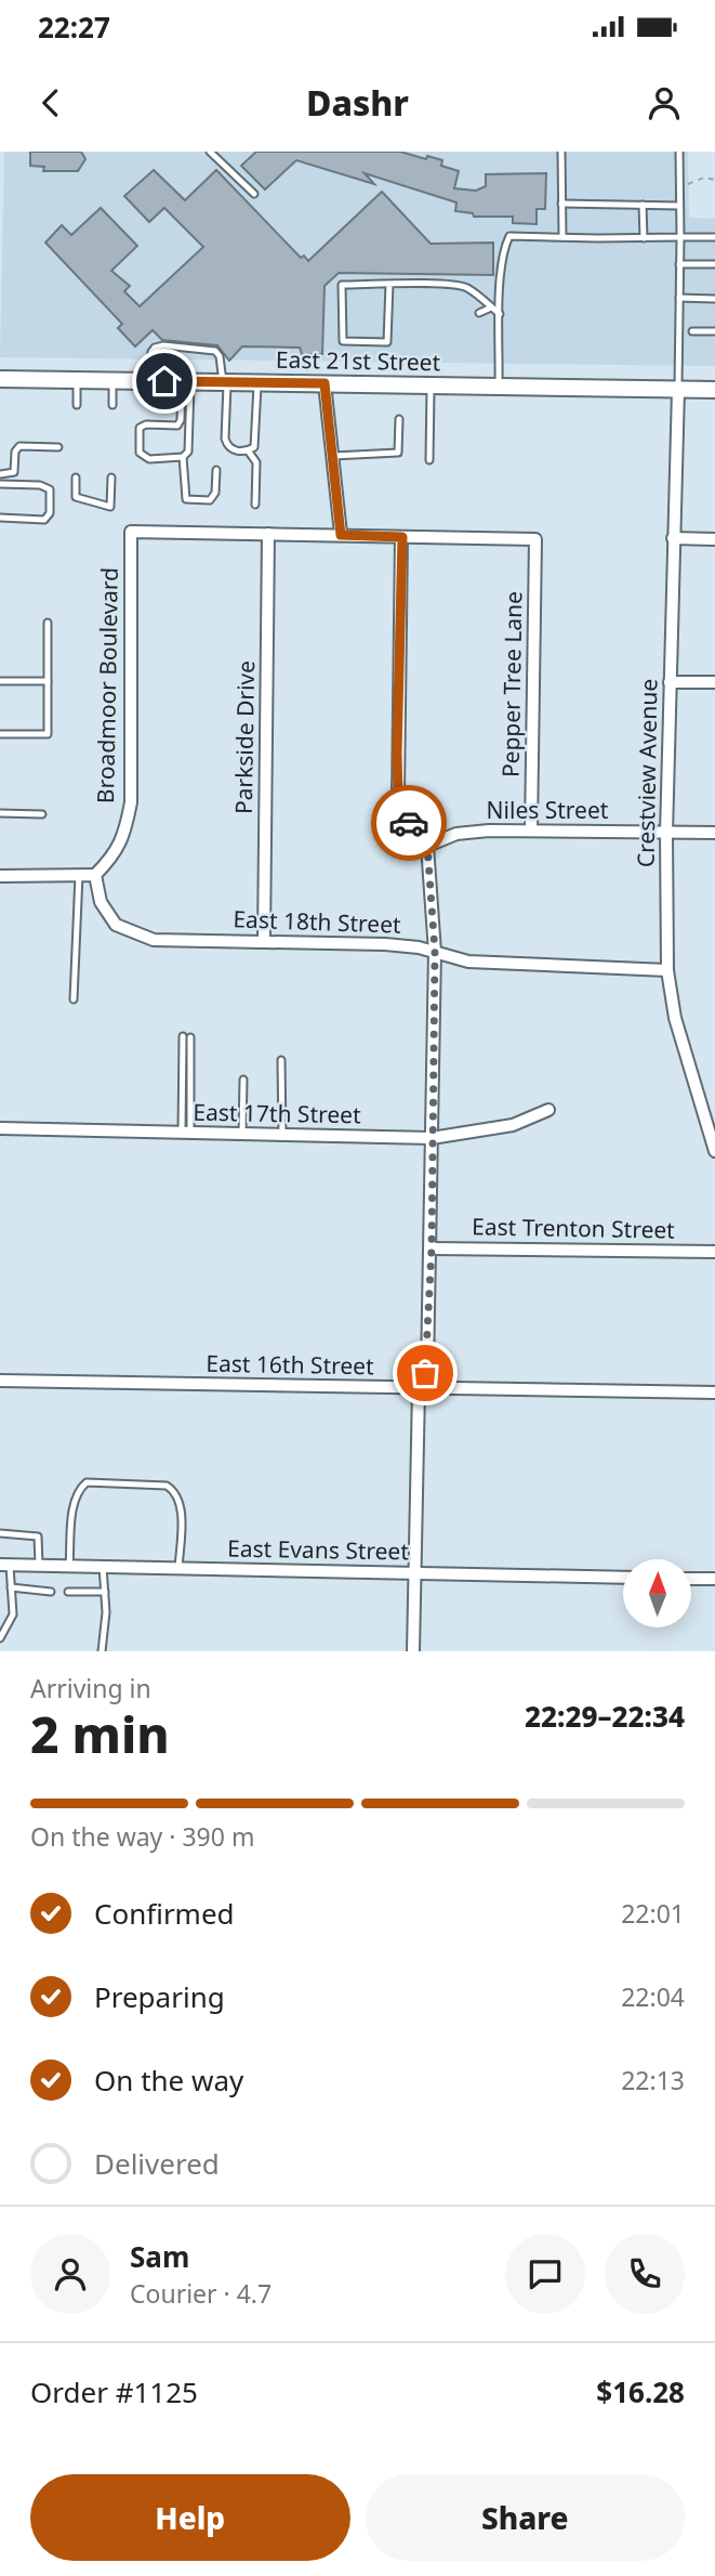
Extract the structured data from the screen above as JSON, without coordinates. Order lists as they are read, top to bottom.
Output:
{
  "streets": {
    "street": [
      "East 21st Street",
      "Pepper Tree Lane",
      "Broadmoor Boulevard",
      "Parkside Drive",
      "Crestview Avenue",
      "Niles Street",
      "East 18th Street",
      "East 17th Street",
      "East Trenton Street",
      "East 16th Street",
      "East Evans Street"
    ]
  },
  "crossings": [
    ["East 21st Street", "Crestview Avenue"],
    ["Pepper Tree Lane", "Niles Street"],
    ["Broadmoor Boulevard", "Parkside Drive"],
    ["Broadmoor Boulevard", "East 18th Street"],
    ["Parkside Drive", "East 18th Street"],
    ["Crestview Avenue", "Niles Street"],
    ["Crestview Avenue", "East 18th Street"]
  ],
  "north": "top",
  "page": {
    "status": "22:27",
    "header": "Dashr",
    "heading": ["2 min", "Arriving in", "22:29–22:34"],
    "panel": [
      "Sam",
      "Courier · 4.7",
      "Order #1125",
      "$16.28"
    ],
    "bar": "On the way · 390 m",
    "list": [
      ["Confirmed", "22:01"],
      ["Preparing", "22:04"],
      ["On the way", "22:13"],
      "Delivered"
    ],
    "buttons": ["Help", "Share"]
  }
}
